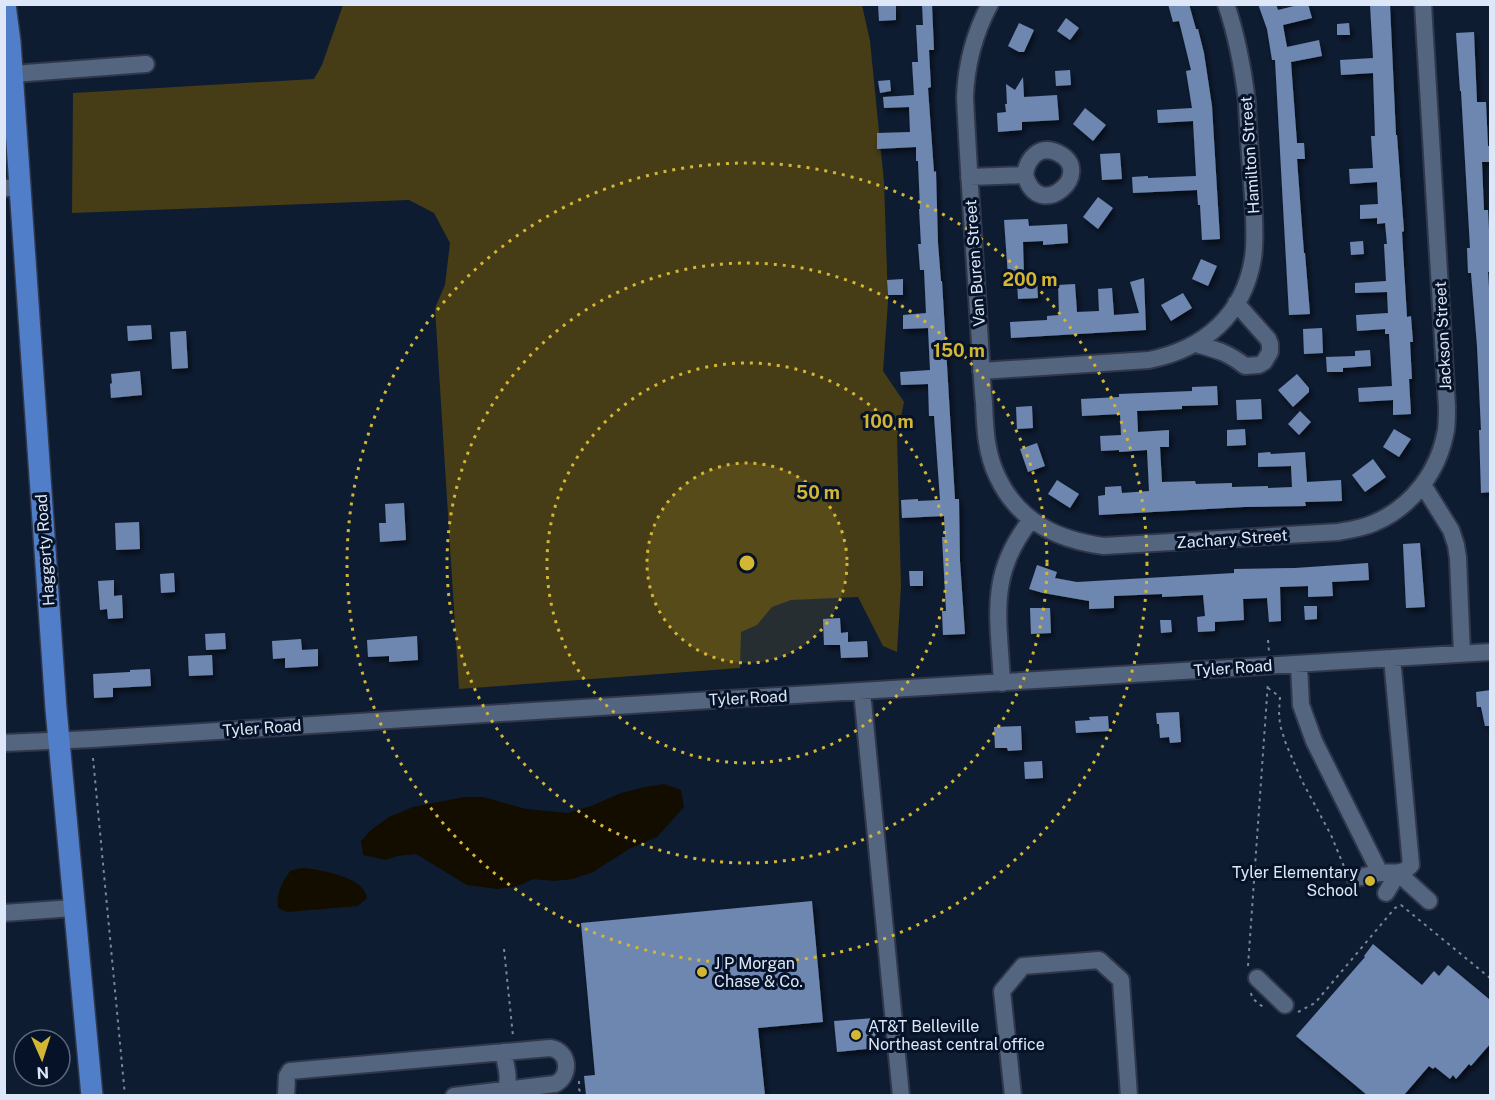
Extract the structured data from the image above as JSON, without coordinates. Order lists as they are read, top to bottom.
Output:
{
  "streets": {
    "main road": ["Haggerty Road"],
    "street": [
      "Hamilton Street",
      "Van Buren Street",
      "Jackson Street",
      "Zachary Street",
      "Tyler Road"
    ]
  },
  "crossings": [
    ["Hamilton Street", "Van Buren Street"],
    ["Van Buren Street", "Zachary Street"],
    ["Jackson Street", "Zachary Street"],
    ["Haggerty Road", "Tyler Road"]
  ],
  "places": ["Tyler Elementary School", "J P Morgan Chase & Co.", "AT&T Belleville Northeast central office"],
  "north": "bottom",
  "rings": [
    "200 m",
    "150 m",
    "100 m",
    "50 m"
  ]
}
